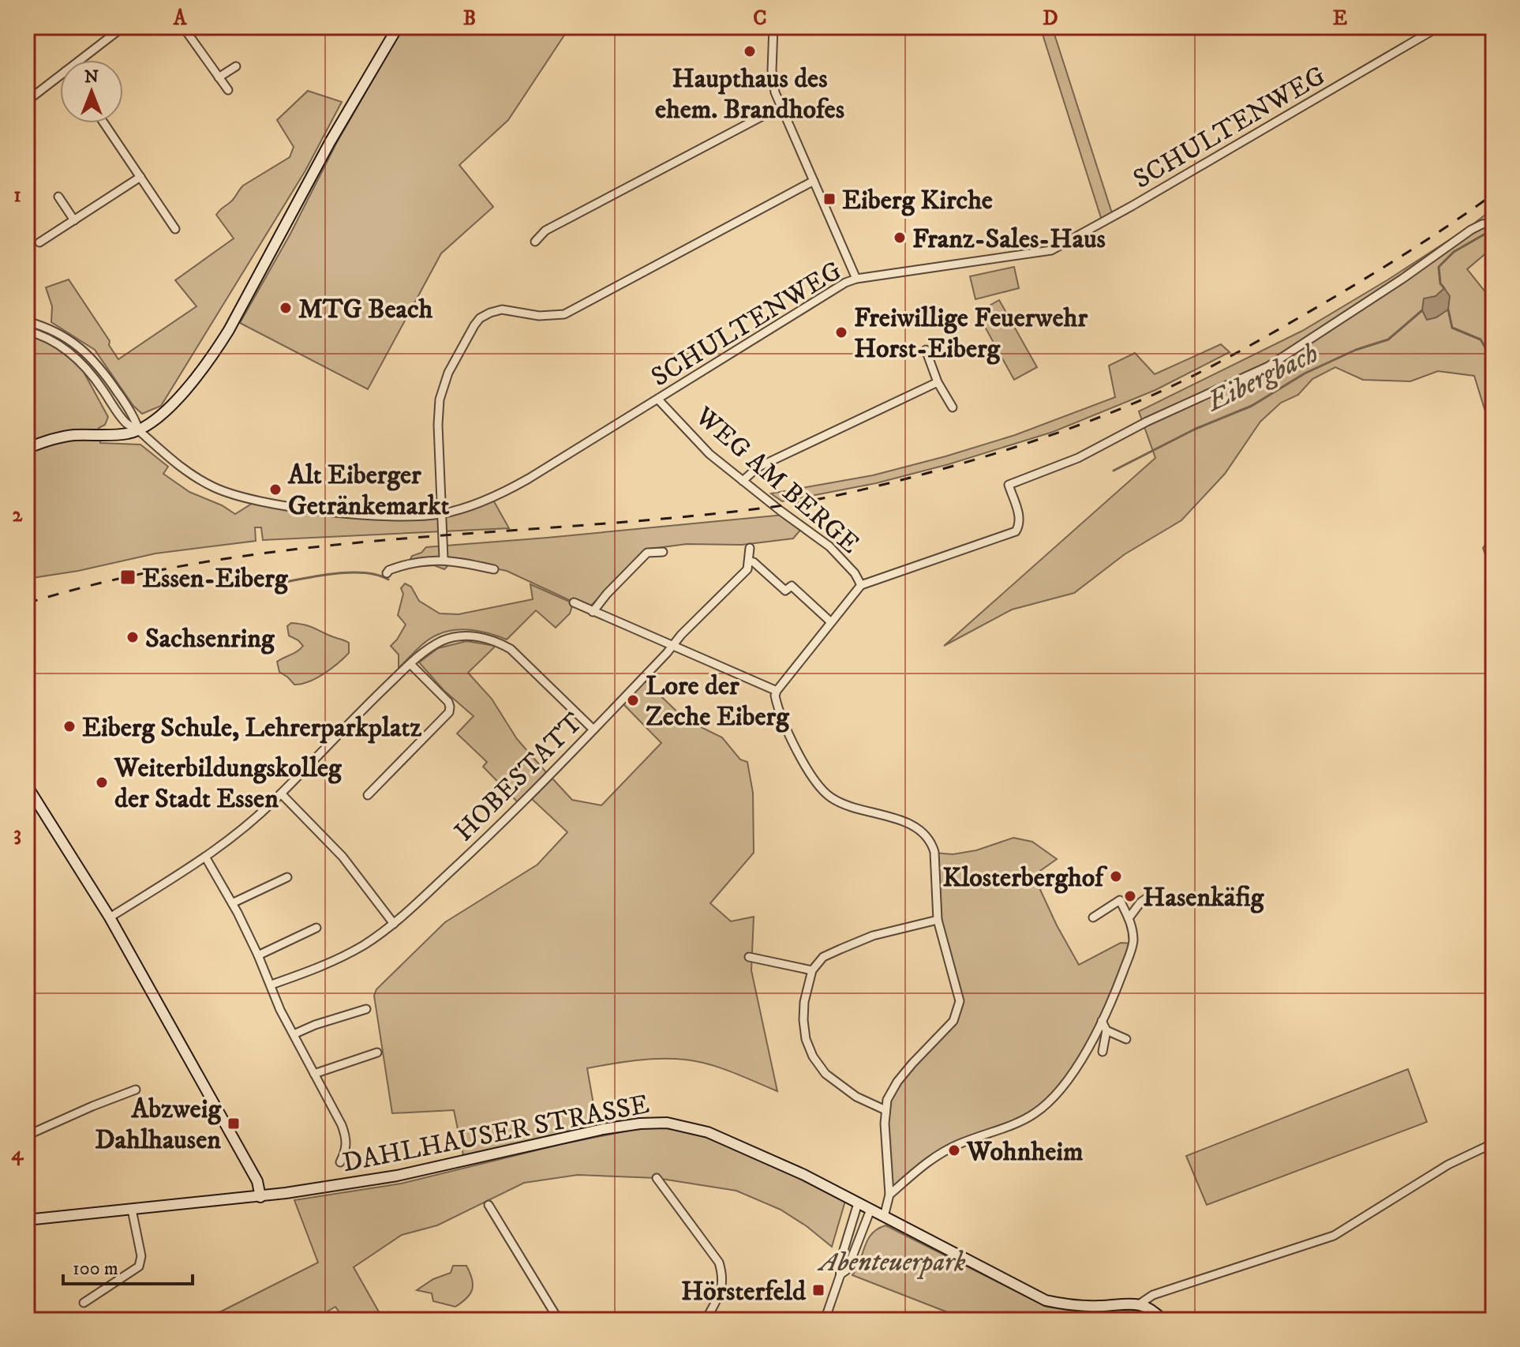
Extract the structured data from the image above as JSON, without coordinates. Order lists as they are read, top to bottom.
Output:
{
  "streets": {
    "street": [
      "SCHULTENWEG",
      "WEG AM BERGE",
      "HOBESTATT",
      "DAHLHAUSER STRASSE"
    ]
  },
  "crossings": [
    ["SCHULTENWEG", "WEG AM BERGE"]
  ],
  "water": ["Eibergbach"],
  "parks": ["Abenteuerpark"],
  "places": {
    "other": [
      "Haupthaus des ehem. Brandhofes",
      "Franz-Sales-Haus",
      "MTG Beach",
      "Freiwillige Feuerwehr Horst-Eiberg",
      "Alt Eiberger Getränkemarkt",
      "Sachsenring",
      "Lore der Zeche Eiberg",
      "Eiberg Schule, Lehrerparkplatz",
      "Weiterbildungskolleg der Stadt Essen",
      "Klosterberghof",
      "Hasenkäfig",
      "Wohnheim"
    ],
    "transit": [
      "Eiberg Kirche",
      "Essen-Eiberg",
      "Abzweig Dahlhausen",
      "Hörsterfeld"
    ]
  },
  "scale_bar": "100 m",
  "north": "top",
  "grid": {
    "columns": [
      "A",
      "B",
      "C",
      "D",
      "E"
    ],
    "rows": [
      "1",
      "2",
      "3",
      "4"
    ]
  }
}
